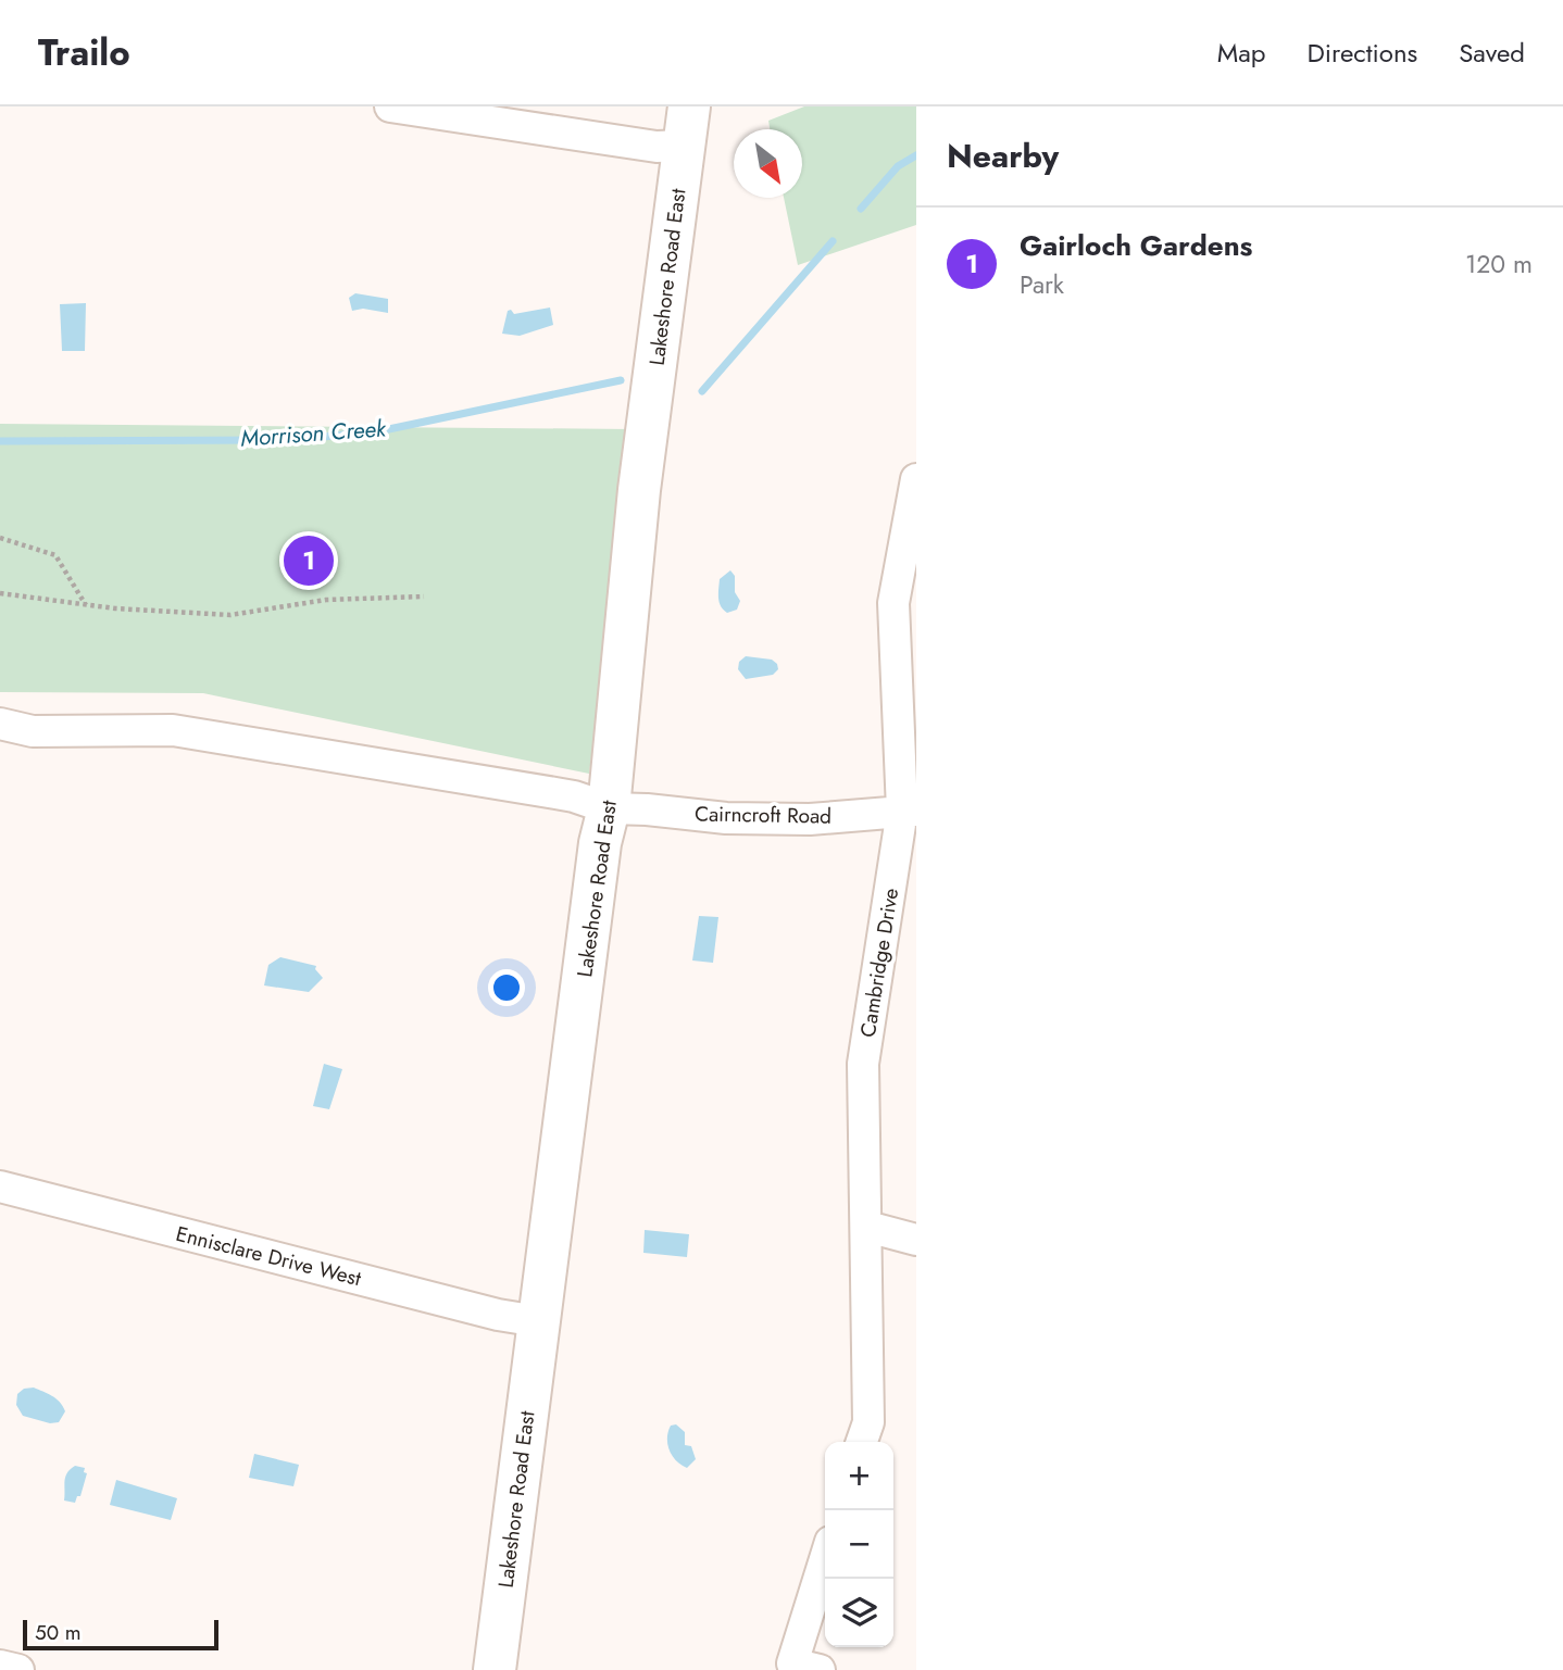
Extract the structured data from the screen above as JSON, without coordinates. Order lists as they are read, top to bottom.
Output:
{
  "streets": {
    "main road": ["Lakeshore Road East"],
    "street": ["Cairncroft Road", "Cambridge Drive", "Ennisclare Drive West"]
  },
  "crossings": [
    ["Lakeshore Road East", "Cairncroft Road"],
    ["Lakeshore Road East", "Ennisclare Drive West"],
    ["Cairncroft Road", "Cambridge Drive"]
  ],
  "water": ["Morrison Creek"],
  "scale_bar": "50 m",
  "north": "bottom right",
  "page": {
    "header": "Trailo",
    "nav": ["Map", "Directions", "Saved"],
    "heading": "Nearby",
    "list": [
      {
        "mark": "1",
        "name": "Gairloch Gardens",
        "note": "Park",
        "value": "120 m"
      }
    ],
    "pins": "1",
    "map_buttons": ["+", "−"],
    "scale": "50 m"
  }
}
